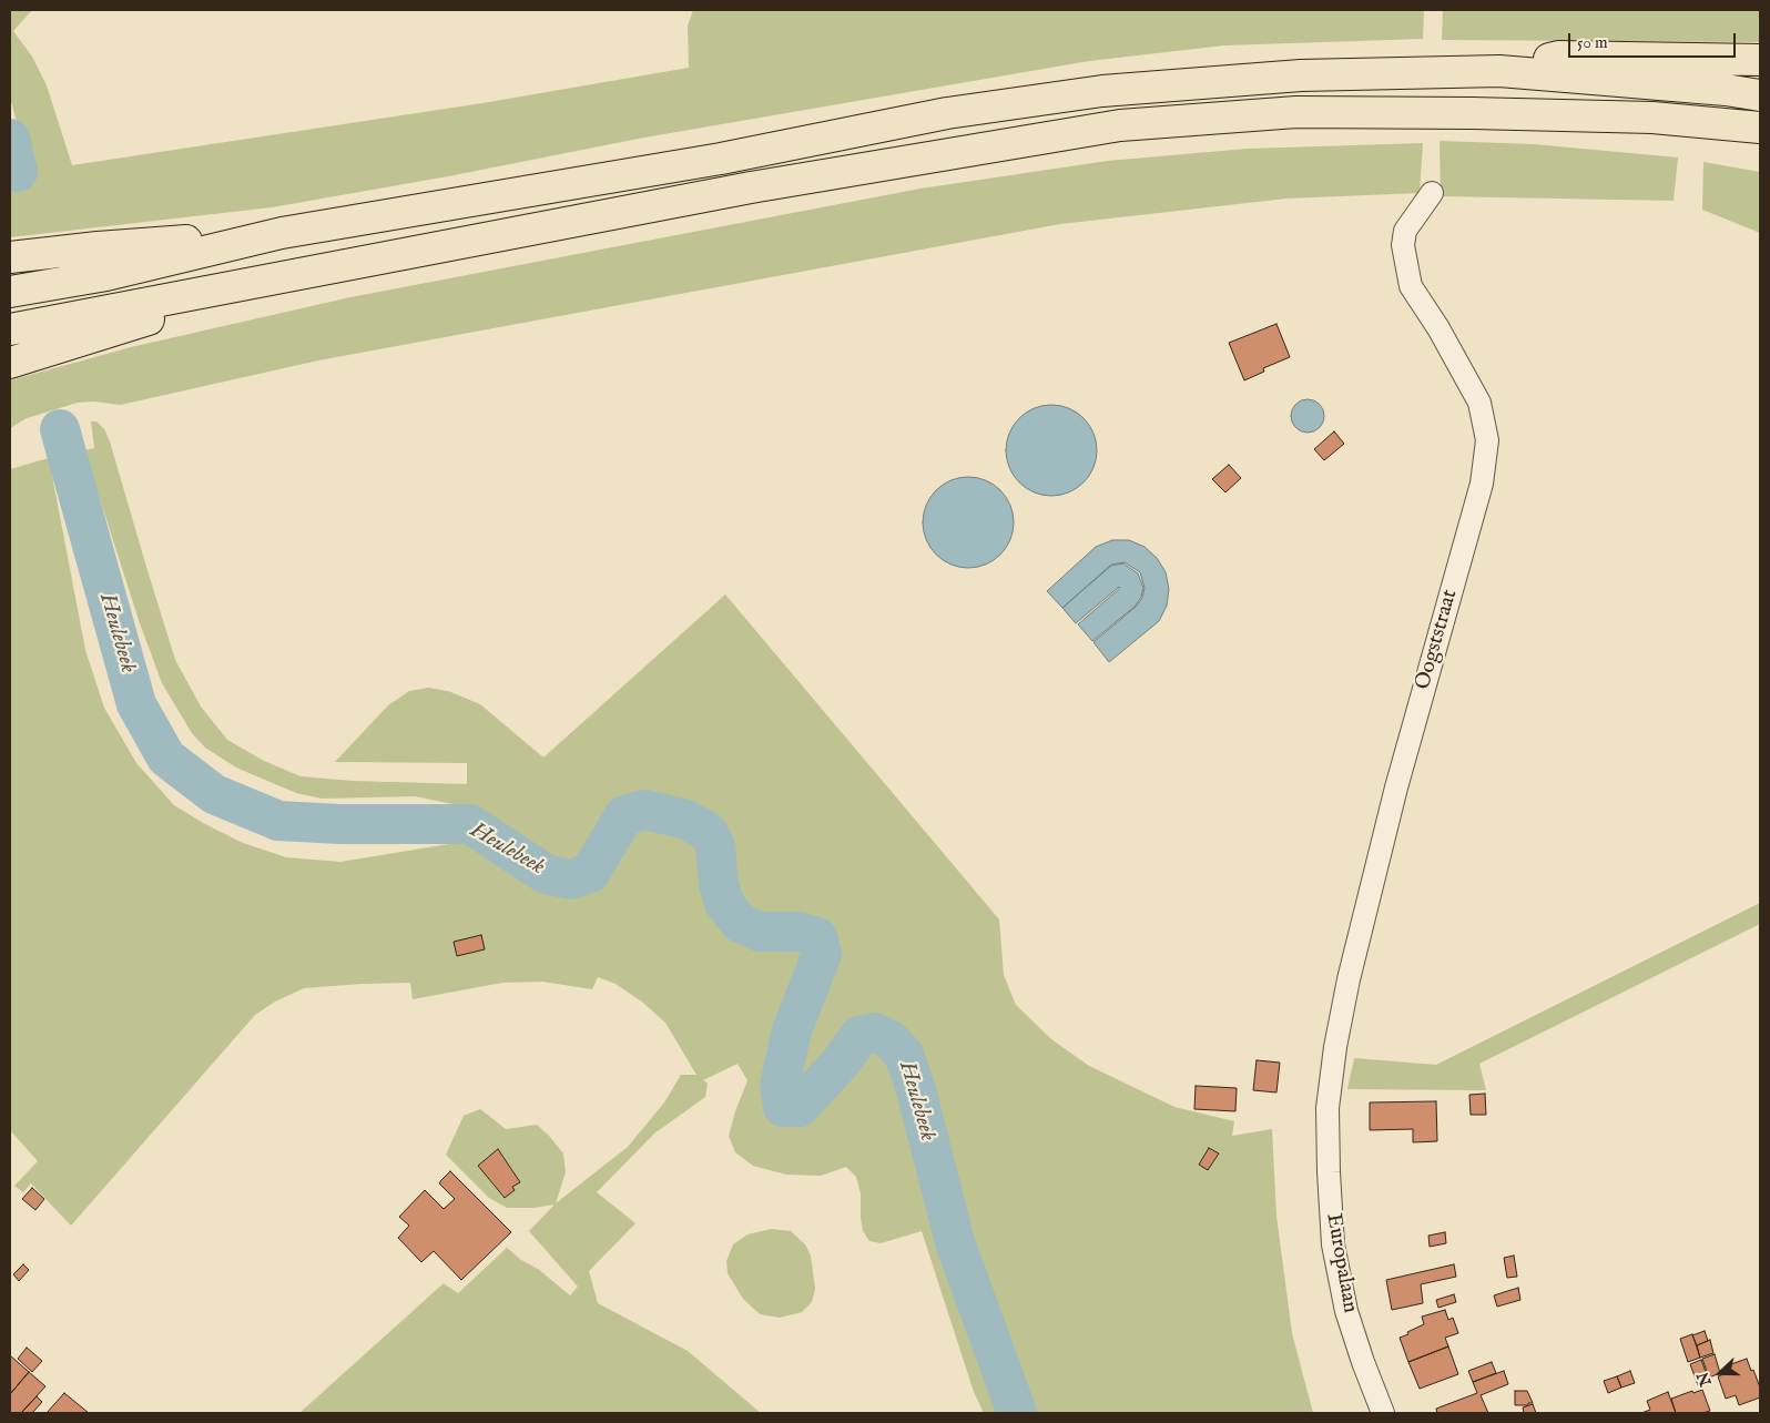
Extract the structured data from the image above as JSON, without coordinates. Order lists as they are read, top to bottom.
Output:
{
  "streets": {
    "street": ["Oogststraat", "Europalaan"]
  },
  "crossings": [
    ["Oogststraat", "Europalaan"]
  ],
  "water": ["Heulebeek"],
  "scale_bar": "50 m",
  "north": "left"
}
